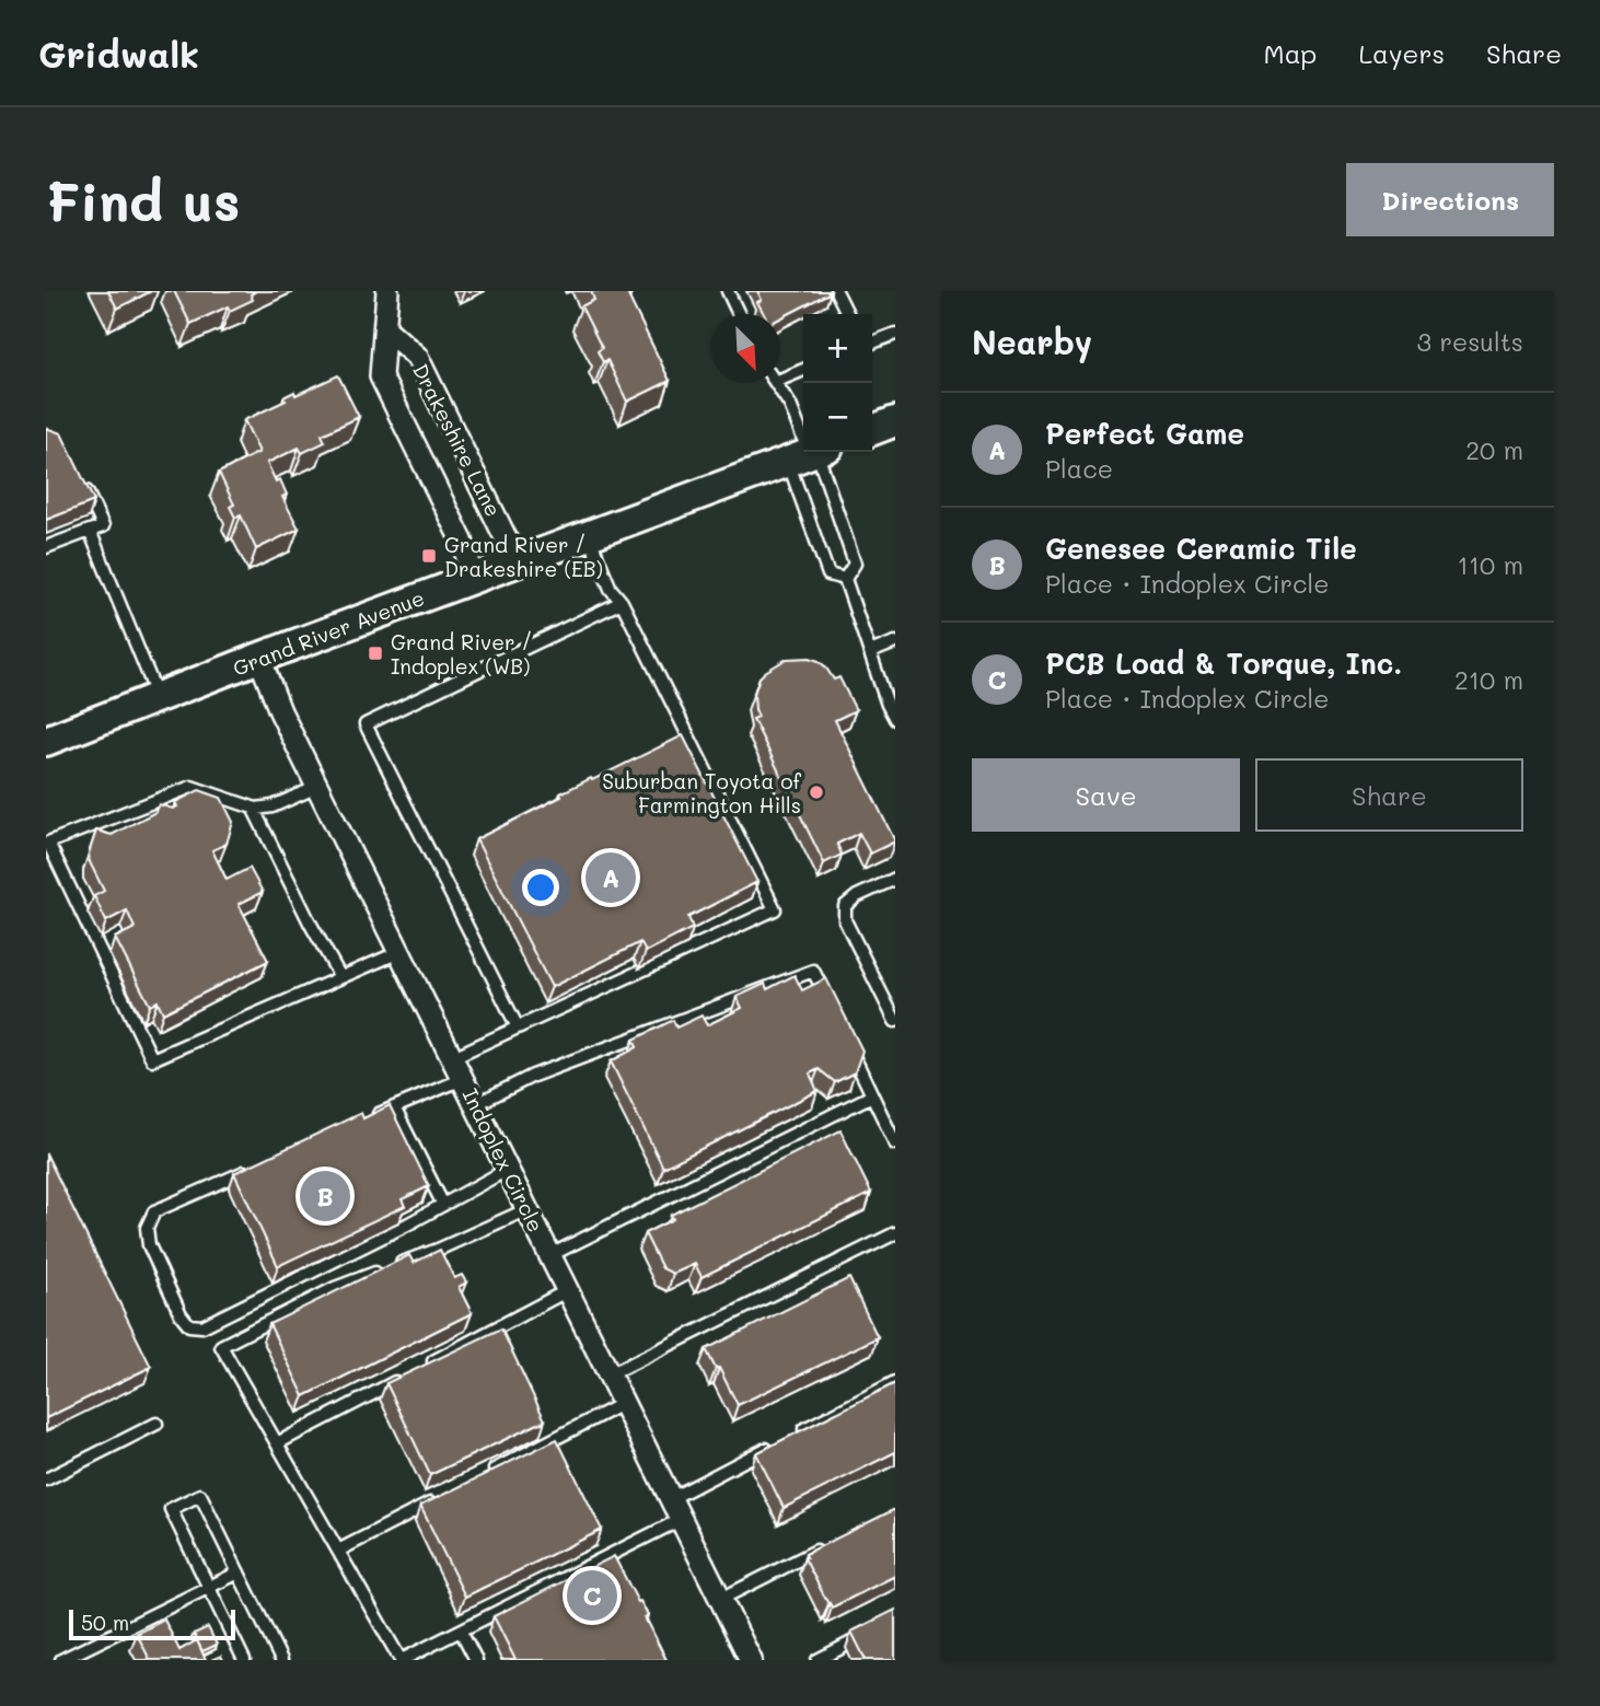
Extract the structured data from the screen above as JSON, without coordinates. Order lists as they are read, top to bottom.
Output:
{
  "streets": {
    "main road": ["Grand River Avenue"],
    "street": ["Drakeshire Lane", "Indoplex Circle"]
  },
  "crossings": [
    ["Drakeshire Lane", "Grand River Avenue"],
    ["Grand River Avenue", "Indoplex Circle"]
  ],
  "places": {
    "transit": ["Grand River / Drakeshire (EB)", "Grand River / Indoplex (WB)"],
    "other": ["Suburban Toyota of Farmington Hills"]
  },
  "scale_bar": "50 m",
  "north": "bottom right",
  "page": {
    "header": "Gridwalk",
    "nav": ["Map", "Layers", "Share"],
    "buttons": [
      "Directions",
      ["Save", "Share"]
    ],
    "title": "Find us",
    "heading": ["Nearby", "3 results"],
    "map_buttons": ["+", "−"],
    "list": [
      {
        "mark": "A",
        "name": "Perfect Game",
        "note": "Place",
        "value": "20 m"
      },
      {
        "mark": "B",
        "name": "Genesee Ceramic Tile",
        "note": "Place · Indoplex Circle",
        "value": "110 m"
      },
      {
        "mark": "C",
        "name": "PCB Load & Torque, Inc.",
        "note": "Place · Indoplex Circle",
        "value": "210 m"
      }
    ],
    "pins": ["A", "B", "C"],
    "scale": "50 m"
  }
}
